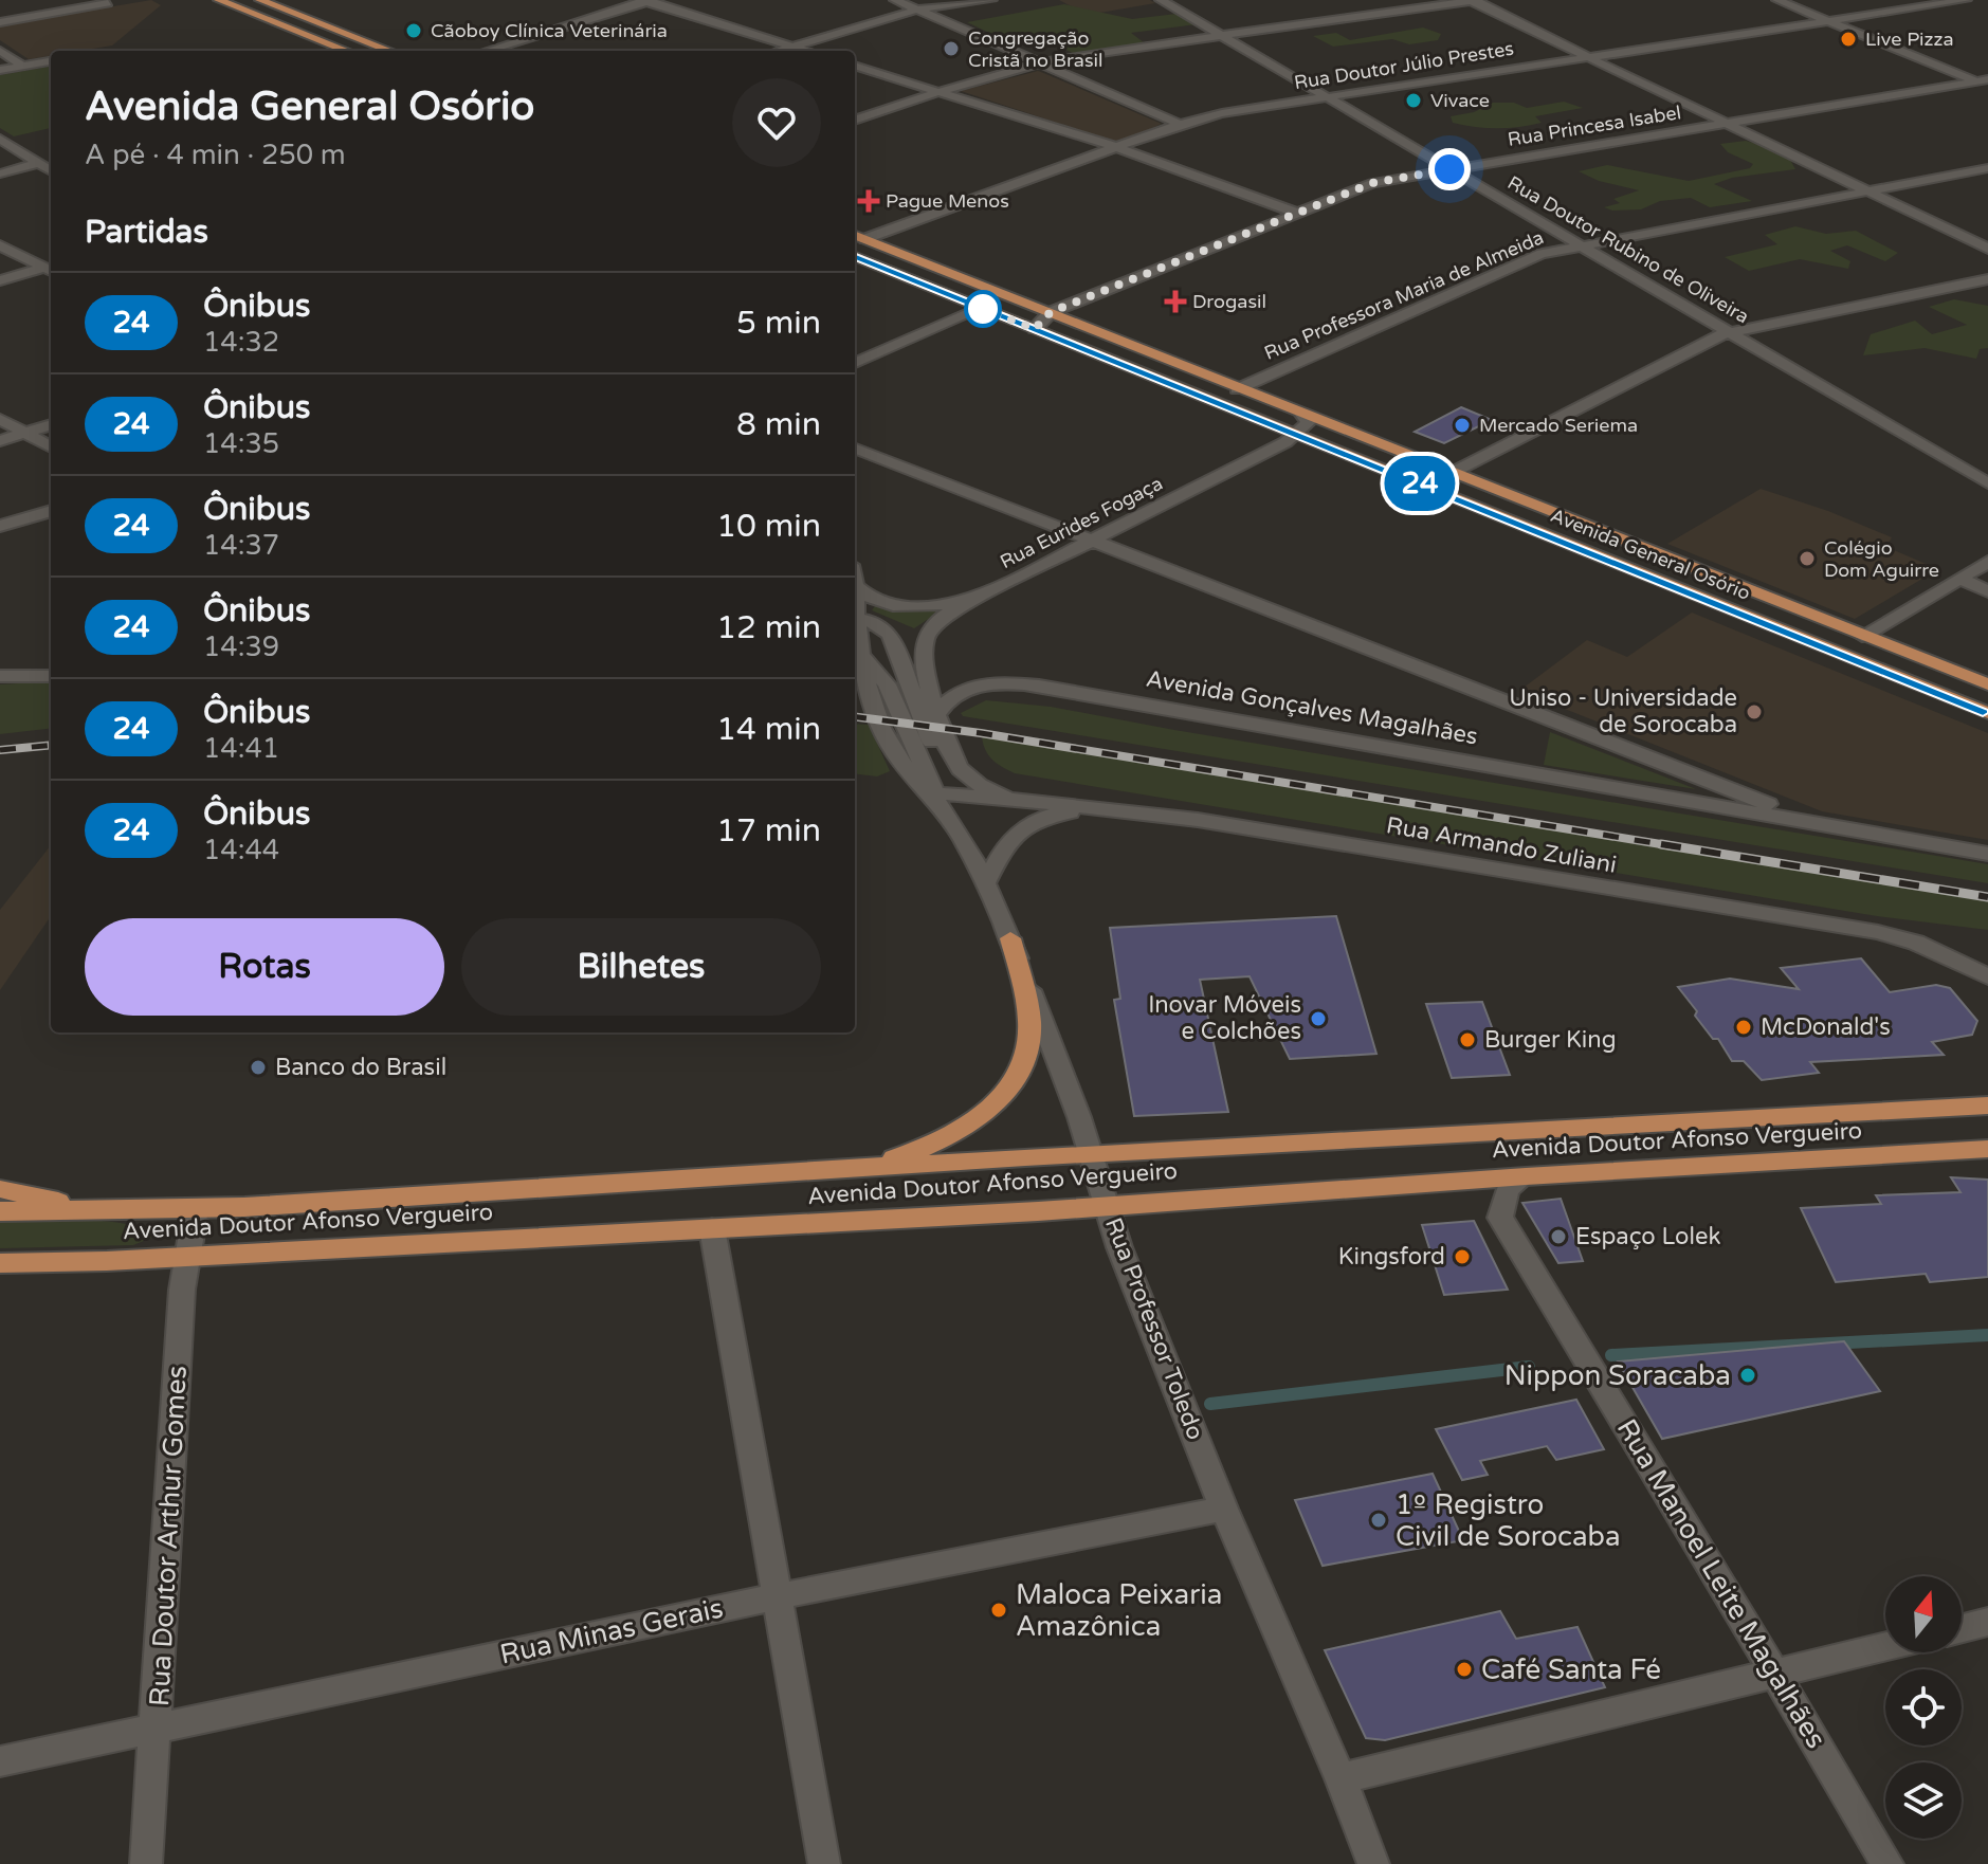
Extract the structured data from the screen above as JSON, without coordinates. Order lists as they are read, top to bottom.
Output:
{
  "streets": {
    "main road": ["Avenida General Osório", "Avenida Doutor Afonso Vergueiro"],
    "street": [
      "Rua Doutor Júlio Prestes",
      "Rua Princesa Isabel",
      "Rua Doutor Rubino de Oliveira",
      "Rua Professora Maria de Almeida",
      "Rua Eurides Fogaça",
      "Avenida Gonçalves Magalhães",
      "Rua Armando Zuliani",
      "Rua Professor Toledo",
      "Rua Doutor Arthur Gomes",
      "Rua Manoel Leite Magalhães",
      "Rua Minas Gerais"
    ]
  },
  "crossings": [
    ["Rua Doutor Júlio Prestes", "Rua Doutor Rubino de Oliveira"],
    ["Rua Doutor Júlio Prestes", "Avenida General Osório"],
    ["Rua Princesa Isabel", "Rua Doutor Rubino de Oliveira"],
    ["Rua Princesa Isabel", "Avenida General Osório"],
    ["Rua Doutor Rubino de Oliveira", "Rua Professora Maria de Almeida"],
    ["Rua Professora Maria de Almeida", "Avenida General Osório"],
    ["Rua Eurides Fogaça", "Avenida General Osório"],
    ["Rua Eurides Fogaça", "Avenida Gonçalves Magalhães"],
    ["Rua Eurides Fogaça", "Rua Armando Zuliani"],
    ["Avenida Gonçalves Magalhães", "Rua Armando Zuliani"],
    ["Rua Armando Zuliani", "Rua Professor Toledo"],
    ["Avenida Doutor Afonso Vergueiro", "Rua Professor Toledo"],
    ["Avenida Doutor Afonso Vergueiro", "Rua Doutor Arthur Gomes"],
    ["Avenida Doutor Afonso Vergueiro", "Rua Manoel Leite Magalhães"],
    ["Rua Professor Toledo", "Rua Minas Gerais"],
    ["Rua Doutor Arthur Gomes", "Rua Minas Gerais"]
  ],
  "places": {
    "other": [
      "Cãoboy Clínica Veterinária",
      "Live Pizza",
      "Congregação Cristã no Brasil",
      "Vivace",
      "Mercado Seriema",
      "Colégio Dom Aguirre",
      "Uniso - Universidade de Sorocaba",
      "Inovar Móveis e Colchões",
      "McDonald's",
      "Burger King",
      "Banco do Brasil",
      "Espaço Lolek",
      "Kingsford",
      "Nippon Soracaba",
      "1º Registro Civil de Sorocaba",
      "Maloca Peixaria Amazônica",
      "Café Santa Fé"
    ],
    "health": ["Pague Menos", "Drogasil"]
  },
  "lines": ["bus line 24"],
  "north": "top",
  "page": {
    "on_map": "24",
    "heading": [
      ["Avenida General Osório", "A pé · 4 min · 250 m"],
      "Partidas"
    ],
    "list": [
      {
        "mark": "24",
        "name": "Ônibus",
        "note": "14:32",
        "value": "5 min"
      },
      {
        "mark": "24",
        "name": "Ônibus",
        "note": "14:35",
        "value": "8 min"
      },
      {
        "mark": "24",
        "name": "Ônibus",
        "note": "14:37",
        "value": "10 min"
      },
      {
        "mark": "24",
        "name": "Ônibus",
        "note": "14:39",
        "value": "12 min"
      },
      {
        "mark": "24",
        "name": "Ônibus",
        "note": "14:41",
        "value": "14 min"
      },
      {
        "mark": "24",
        "name": "Ônibus",
        "note": "14:44",
        "value": "17 min"
      }
    ],
    "buttons": ["Rotas", "Bilhetes"]
  }
}
